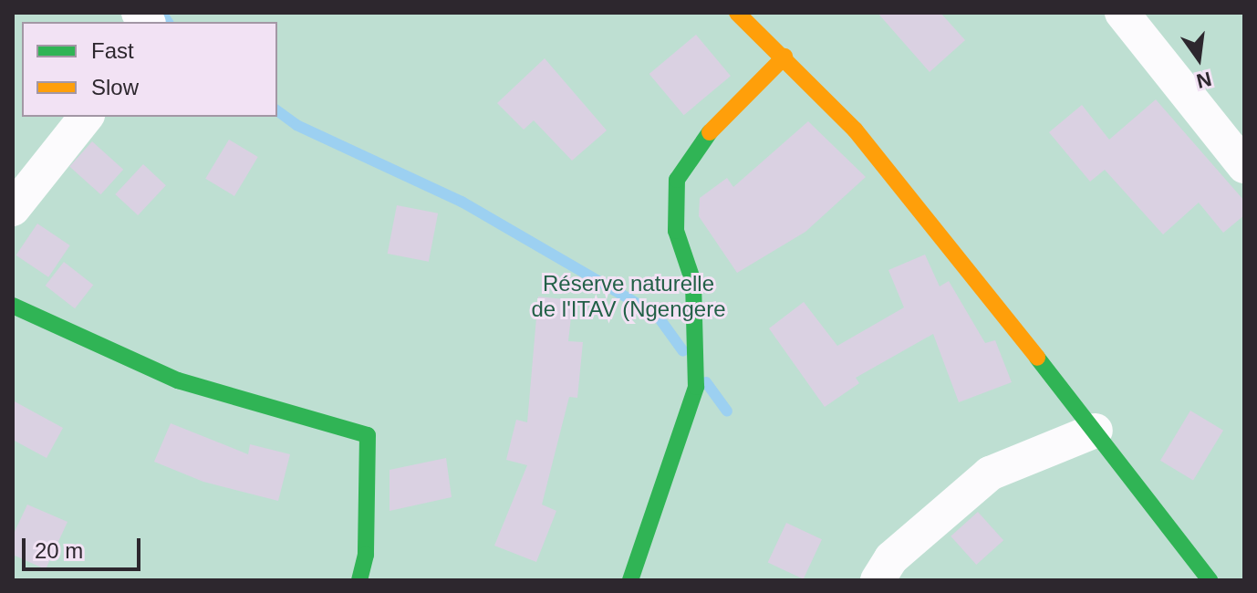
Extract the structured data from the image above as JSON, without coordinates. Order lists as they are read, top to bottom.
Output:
{
  "parks": ["Réserve naturelle de l'ITAV (Ngengere"],
  "legend": ["Fast", "Slow"],
  "scale_bar": "20 m",
  "north": "bottom"
}
